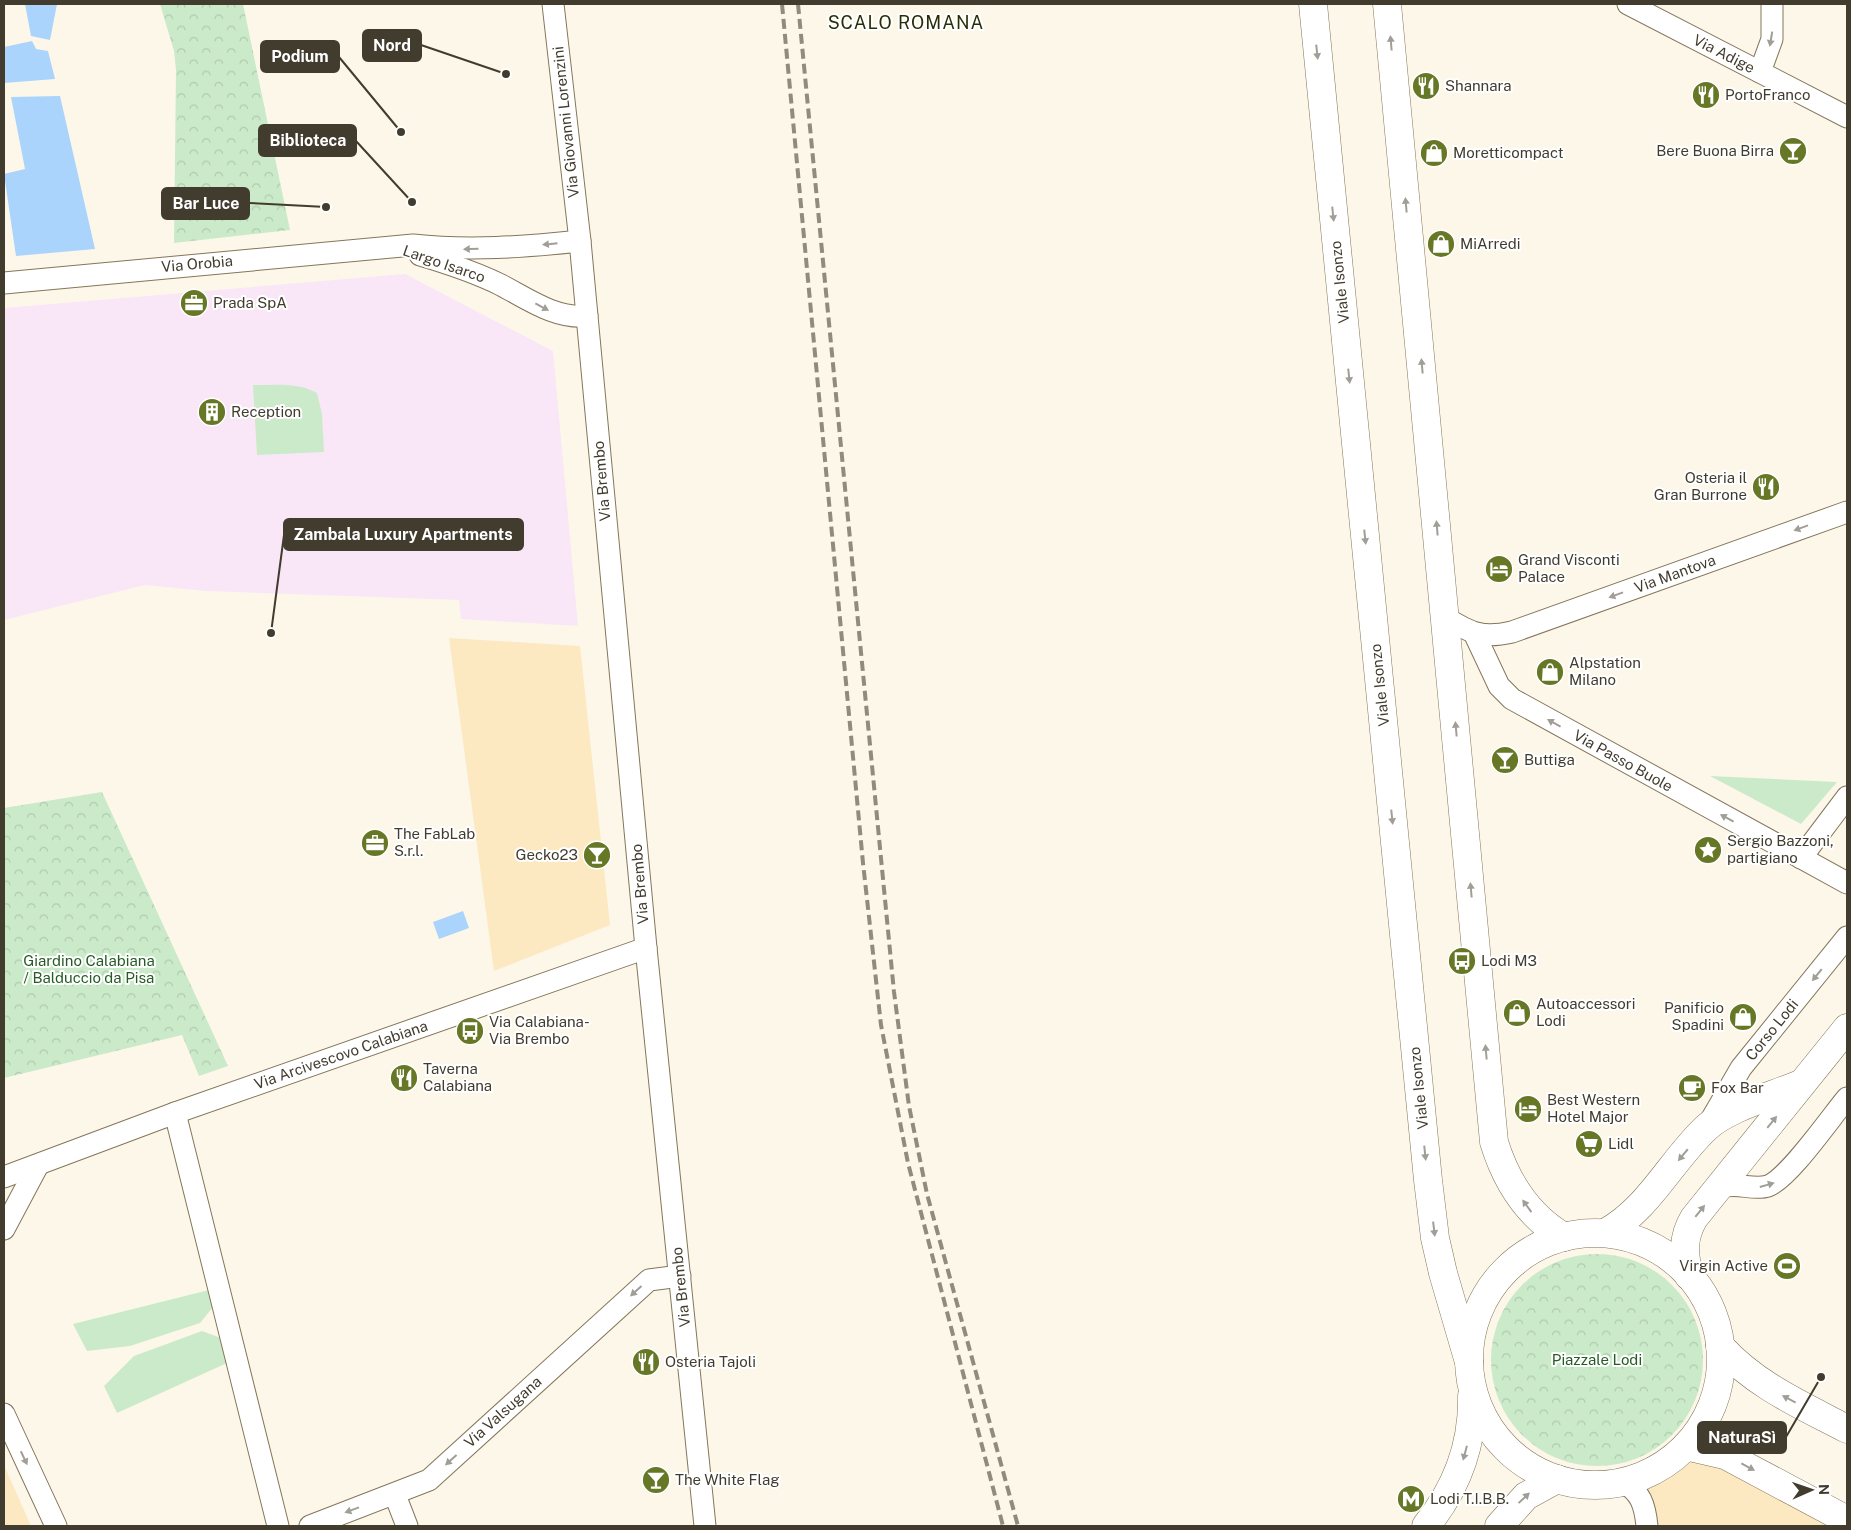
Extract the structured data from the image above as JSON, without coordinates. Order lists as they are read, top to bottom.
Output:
{
  "streets": {
    "main road": ["Viale Isonzo", "Corso Lodi"],
    "street": [
      "Via Adige",
      "Via Giovanni Lorenzini",
      "Via Orobia",
      "Largo Isarco",
      "Via Brembo",
      "Via Mantova",
      "Via Passo Buole",
      "Via Arcivescovo Calabiana",
      "Via Valsugana"
    ]
  },
  "crossings": [
    ["Via Giovanni Lorenzini", "Largo Isarco"],
    ["Via Giovanni Lorenzini", "Via Brembo"],
    ["Via Orobia", "Largo Isarco"],
    ["Largo Isarco", "Via Brembo"],
    ["Via Brembo", "Via Arcivescovo Calabiana"],
    ["Via Brembo", "Via Valsugana"],
    ["Via Mantova", "Via Passo Buole"]
  ],
  "one_way": ["Via Mantova", "Via Passo Buole", "Via Valsugana"],
  "districts": ["SCALO ROMANA"],
  "parks": ["Giardino Calabiana / Balduccio da Pisa", "Piazzale Lodi"],
  "places": {
    "other": [
      "Nord",
      "Podium",
      "Biblioteca",
      "Bar Luce",
      "Zambala Luxury Apartments",
      "NaturaSì"
    ],
    "restaurant": [
      "Shannara",
      "PortoFranco",
      "Osteria il Gran Burrone",
      "Taverna Calabiana",
      "Osteria Tajoli"
    ],
    "bar": [
      "Bere Buona Birra",
      "Buttiga",
      "Gecko23",
      "The White Flag"
    ],
    "shop": [
      "Moretticompact",
      "MiArredi",
      "Alpstation Milano",
      "Autoaccessori Lodi",
      "Panificio Spadini"
    ],
    "office": ["Prada SpA", "The FabLab S.r.l."],
    "building": ["Reception"],
    "hotel": ["Grand Visconti Palace", "Best Western Hotel Major"],
    "place": ["Sergio Bazzoni, partigiano"],
    "bus stop": ["Lodi M3", "Via Calabiana- Via Brembo"],
    "cafe": ["Fox Bar"],
    "supermarket": ["Lidl"],
    "sports": ["Virgin Active"],
    "metro station": ["Lodi T.I.B.B."]
  },
  "north": "right"
}
